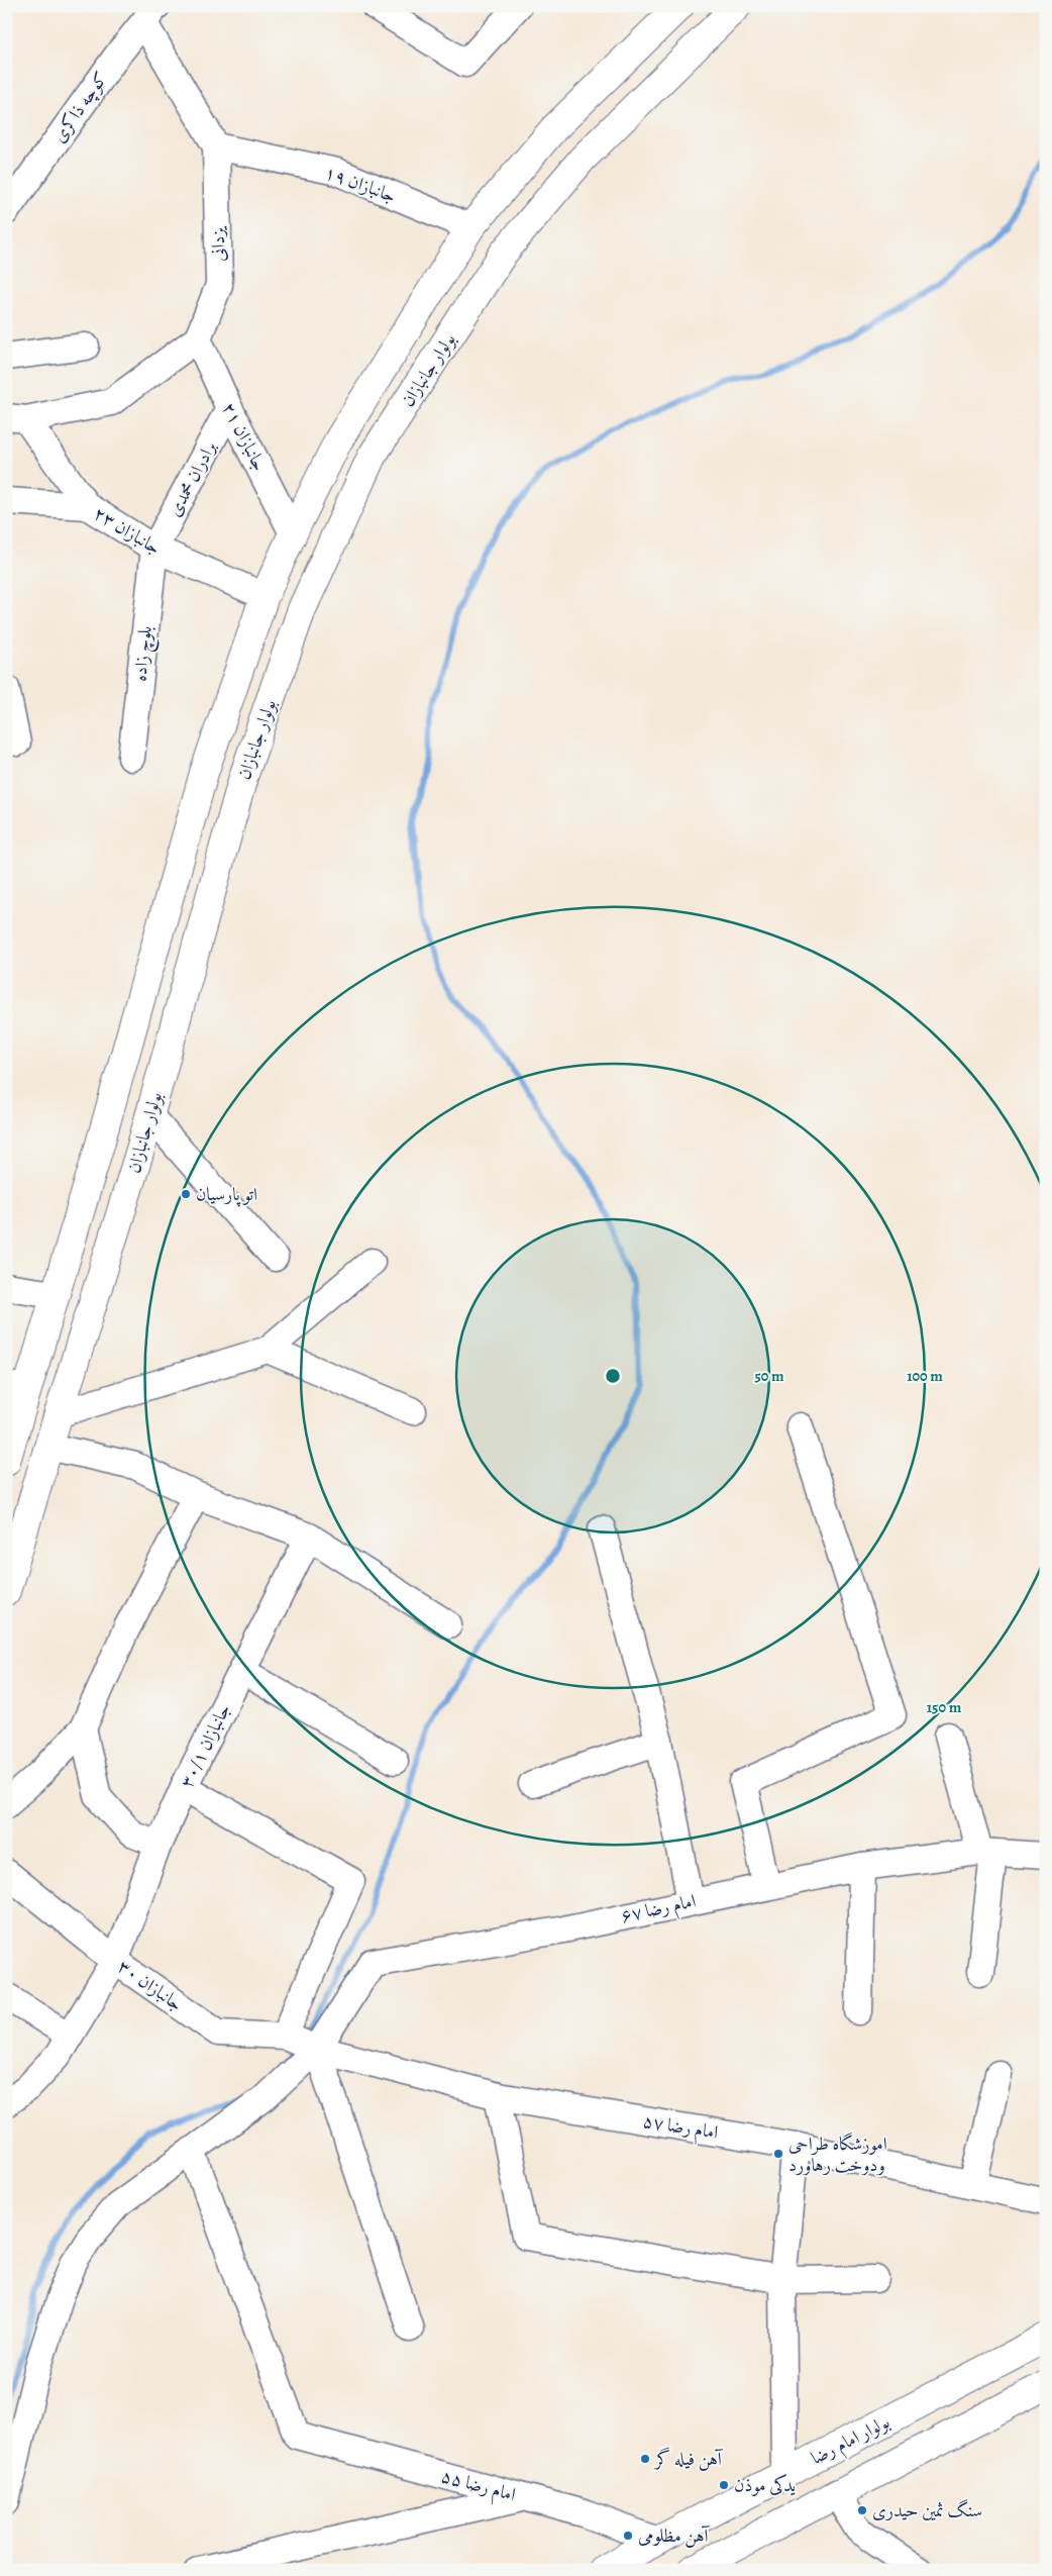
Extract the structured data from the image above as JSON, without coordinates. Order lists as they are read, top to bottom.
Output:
{
  "streets": {
    "main road": ["بولوار جانبازان", "بولوار امام رضا"],
    "street": [
      "کوچه ذاکری",
      "جانبازان ۱۹",
      "یزدانی",
      "جانبازان ۲۱",
      "برادران محمدی",
      "جانبازان ۲۳",
      "بلوچ زاده",
      "جانبازان ۳۰/۱",
      "امام رضا ۶۷",
      "جانبازان ۳۰",
      "امام رضا ۵۷",
      "امام رضا ۵۵"
    ]
  },
  "crossings": [
    ["جانبازان ۱۹", "یزدانی"],
    ["یزدانی", "جانبازان ۲۱"],
    ["جانبازان ۲۱", "برادران محمدی"],
    ["برادران محمدی", "جانبازان ۲۳"],
    ["برادران محمدی", "بلوچ زاده"],
    ["جانبازان ۲۳", "بلوچ زاده"],
    ["جانبازان ۳۰/۱", "جانبازان ۳۰"],
    ["امام رضا ۶۷", "جانبازان ۳۰"],
    ["امام رضا ۶۷", "امام رضا ۵۷"],
    ["امام رضا ۶۷", "امام رضا ۵۵"],
    ["جانبازان ۳۰", "امام رضا ۵۷"],
    ["بولوار امام رضا", "امام رضا ۵۵"]
  ],
  "places": [
    "اتو پارسیان",
    "اموزشگاه طراحی ودوخت رهاورد",
    "آهن فیله گر",
    "یدکی موذن",
    "سنگ ثمین حیدری",
    "آهن مظلومی"
  ],
  "rings": ["50 m", "100 m", "150 m"]
}
